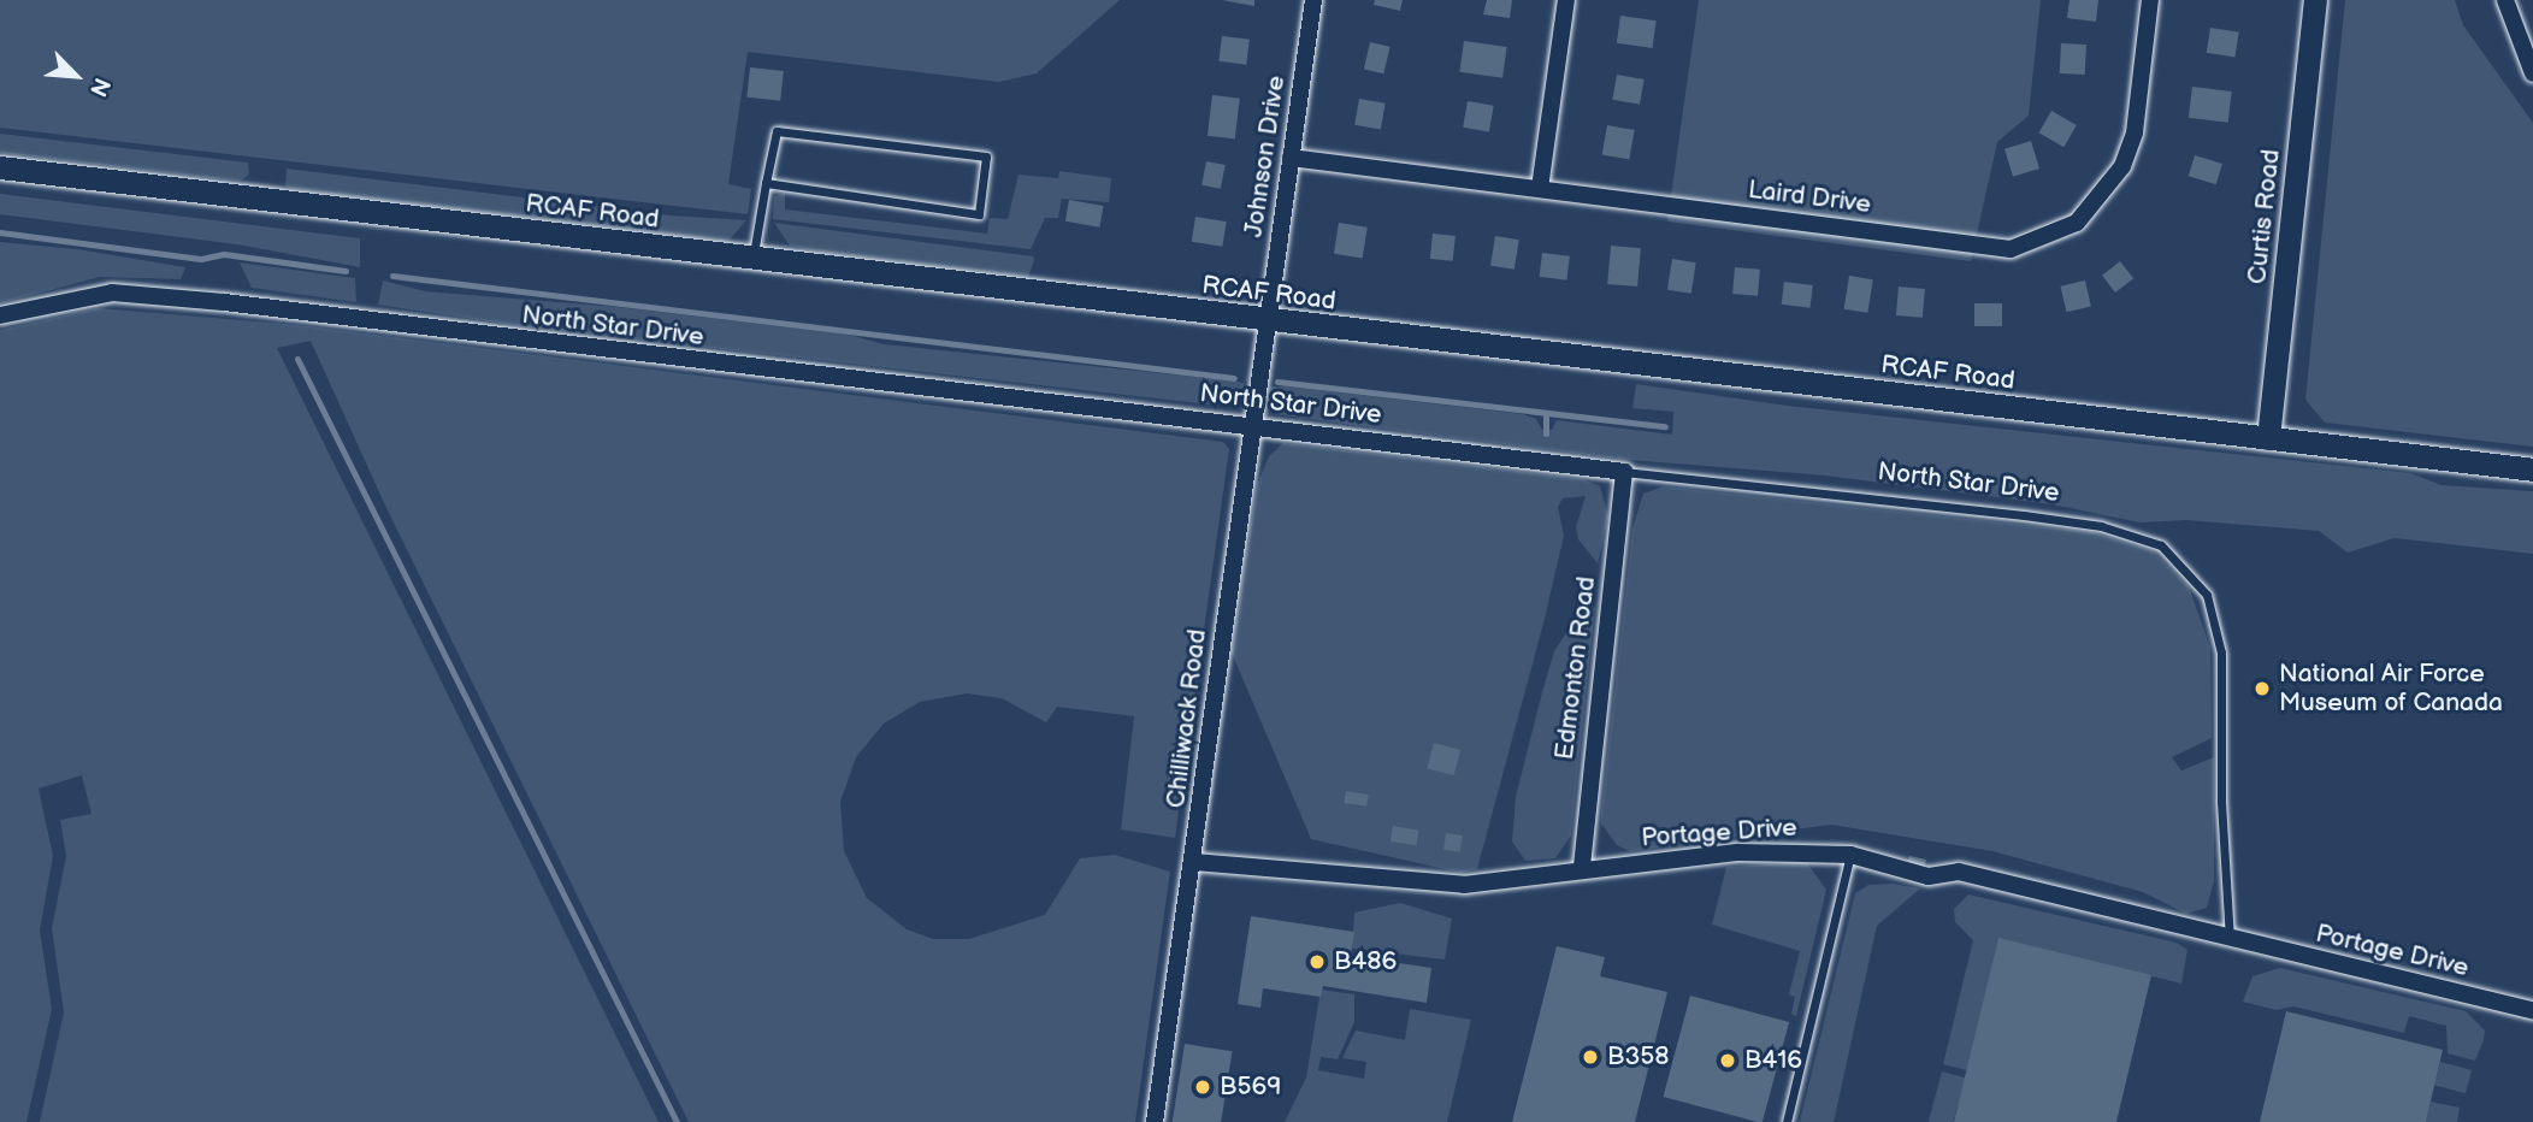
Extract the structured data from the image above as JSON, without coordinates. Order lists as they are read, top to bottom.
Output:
{
  "streets": {
    "main road": ["RCAF Road", "Curtis Road"],
    "street": [
      "Johnson Drive",
      "Laird Drive",
      "North Star Drive",
      "Edmonton Road",
      "Chilliwack Road",
      "Portage Drive"
    ]
  },
  "crossings": [
    ["Johnson Drive", "Laird Drive"],
    ["Johnson Drive", "RCAF Road"],
    ["Johnson Drive", "Chilliwack Road"],
    ["RCAF Road", "Curtis Road"],
    ["RCAF Road", "Chilliwack Road"],
    ["North Star Drive", "Edmonton Road"],
    ["North Star Drive", "Chilliwack Road"],
    ["North Star Drive", "Portage Drive"],
    ["Edmonton Road", "Portage Drive"],
    ["Chilliwack Road", "Portage Drive"]
  ],
  "places": [
    "National Air Force Museum of Canada",
    "B486",
    "B358",
    "B416",
    "B569"
  ],
  "north": "bottom right"
}
